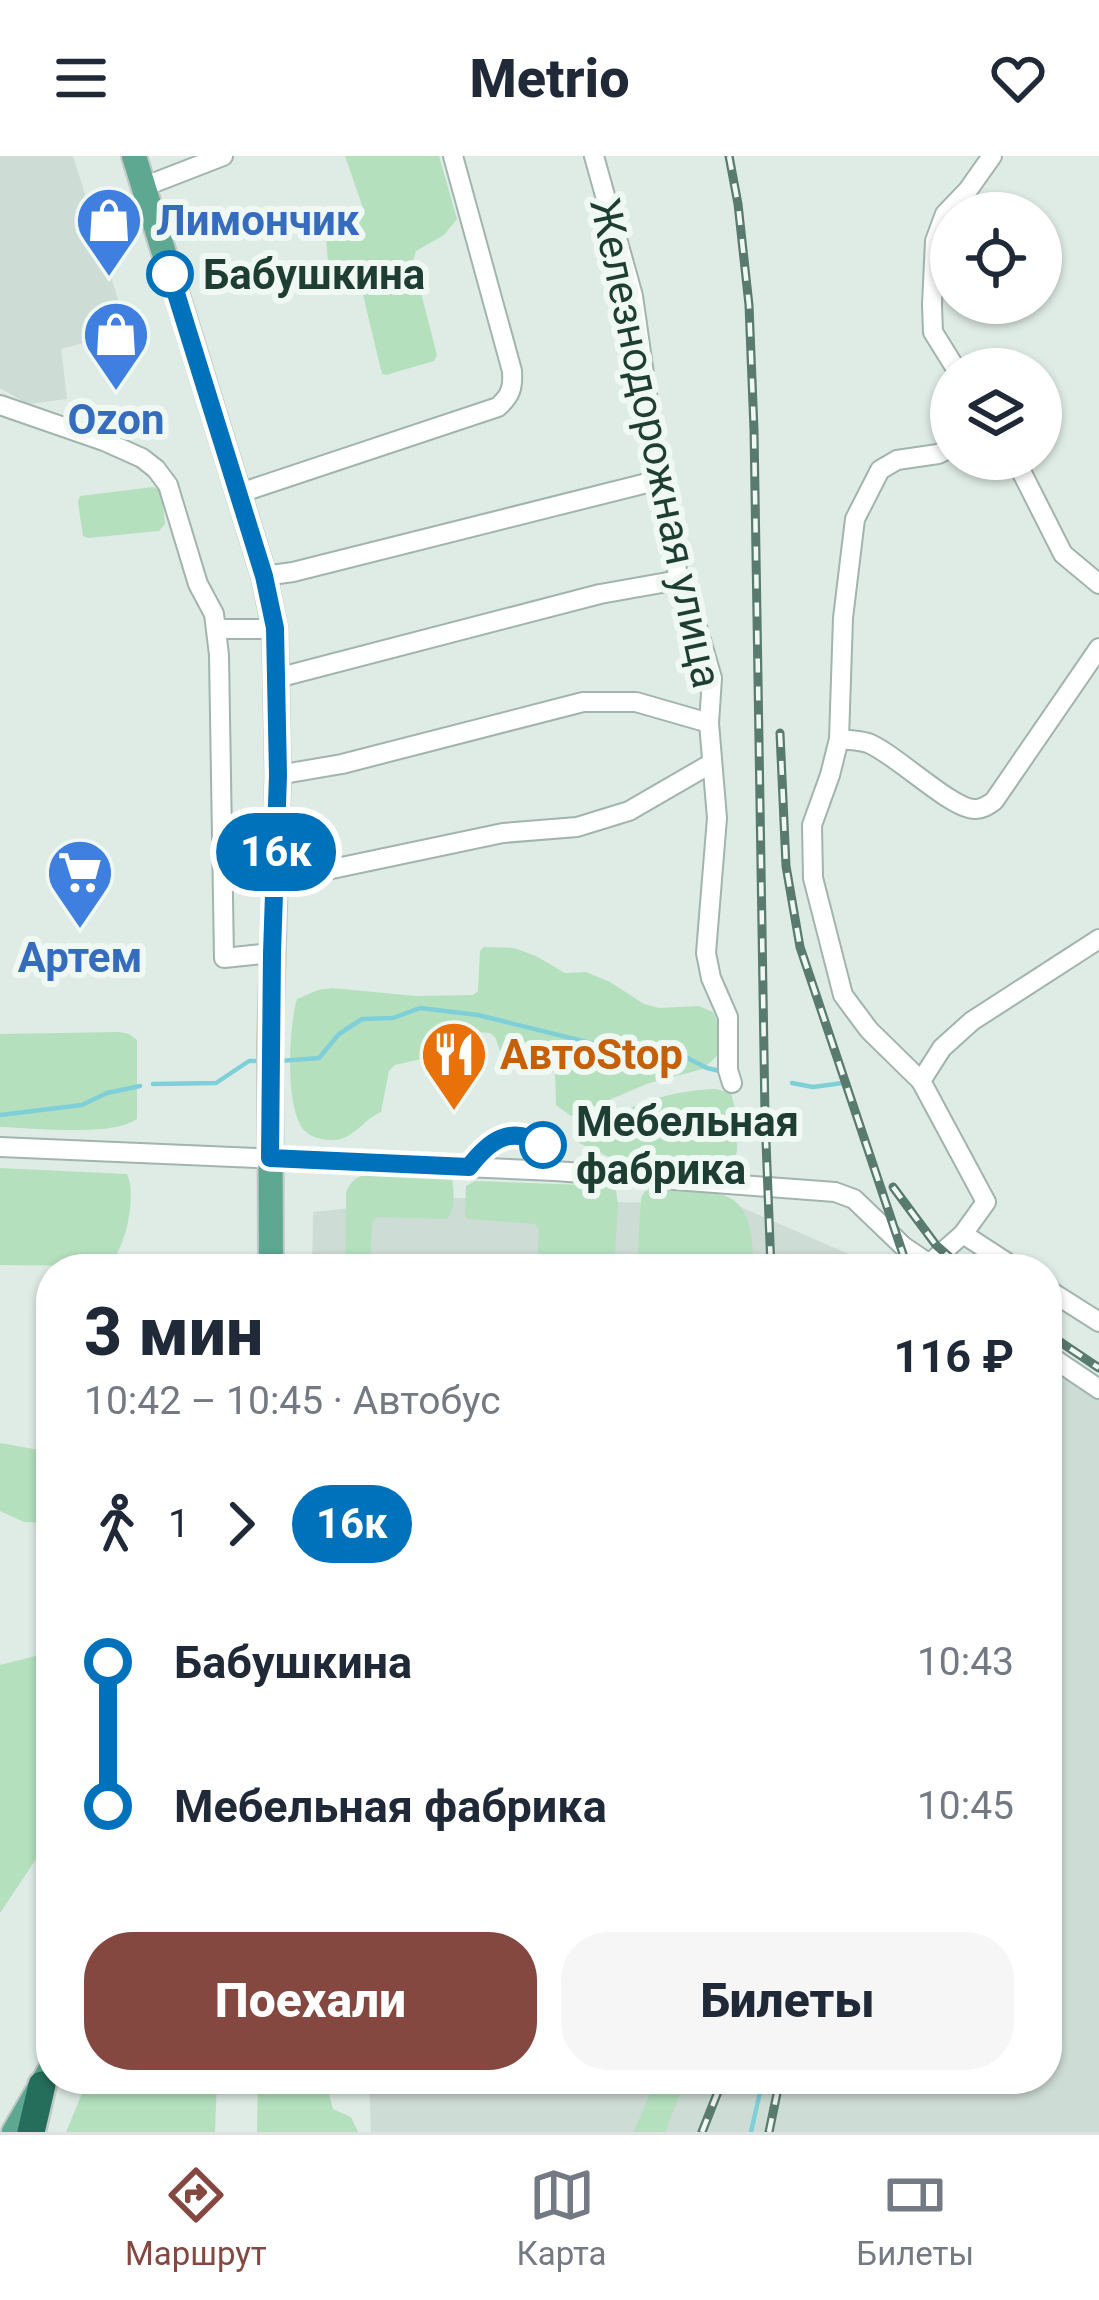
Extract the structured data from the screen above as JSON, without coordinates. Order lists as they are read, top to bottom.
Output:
{
  "streets": {
    "street": ["Железнодорожная улица"]
  },
  "places": {
    "other": ["Бабушкина", "Мебельная фабрика"],
    "shop": ["Лимончик", "Ozon"],
    "supermarket": ["Артем"],
    "restaurant": ["АвтоStop"]
  },
  "lines": ["bus line 16к"],
  "page": {
    "header": "Metrio",
    "on_map": "16к",
    "heading": ["3 мин", "10:42 – 10:45 · Автобус", "116 ₽"],
    "legs": ["1", "16к"],
    "list": [
      {
        "name": "Бабушкина",
        "value": "10:43"
      },
      {
        "name": "Мебельная фабрика",
        "value": "10:45"
      }
    ],
    "buttons": ["Поехали", "Билеты"],
    "tabs": ["Маршрут", "Карта", "Билеты"]
  }
}
